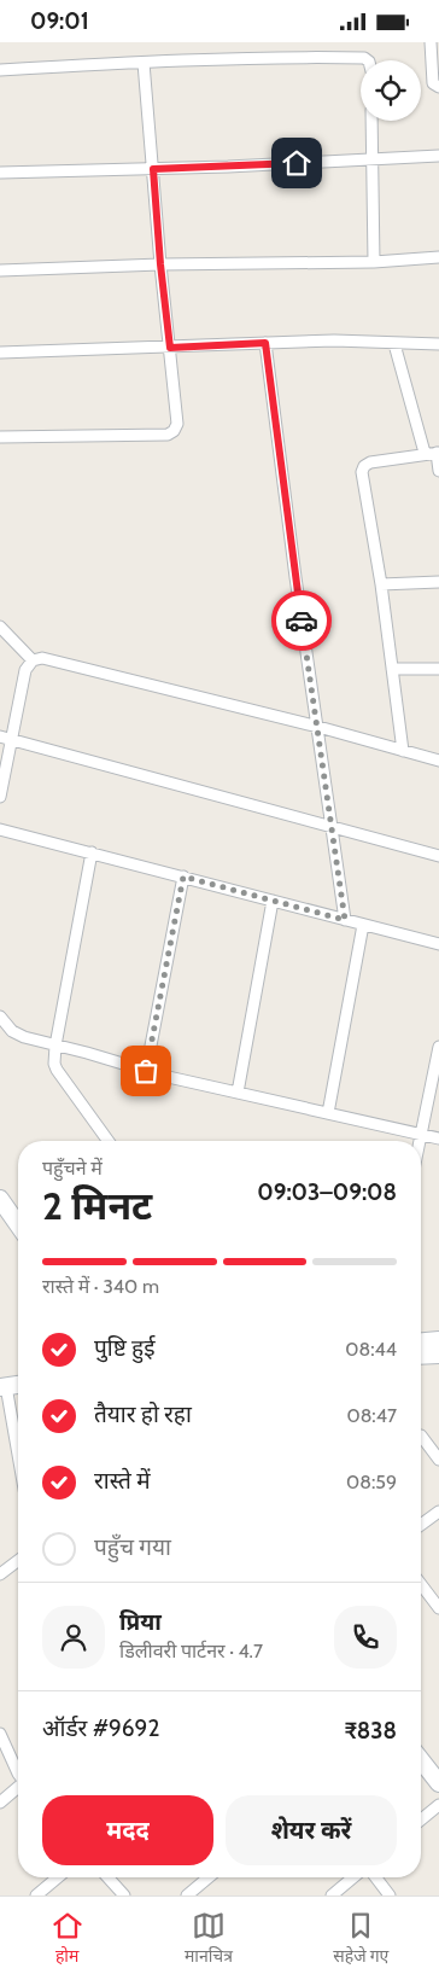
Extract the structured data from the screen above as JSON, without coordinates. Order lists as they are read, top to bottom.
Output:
{
  "page": {
    "status": "09:01",
    "heading": ["2 मिनट", "पहुँचने में", "09:03–09:08"],
    "panel": [
      "प्रिया",
      "डिलीवरी पार्टनर · 4.7",
      "ऑर्डर #9692",
      "₹838"
    ],
    "bar": "रास्ते में · 340 m",
    "list": [
      ["पुष्टि हुई", "08:44"],
      ["तैयार हो रहा", "08:47"],
      ["रास्ते में", "08:59"],
      "पहुँच गया"
    ],
    "buttons": ["मदद", "शेयर करें"],
    "tabs": ["होम", "मानचित्र", "सहेजे गए"]
  }
}
